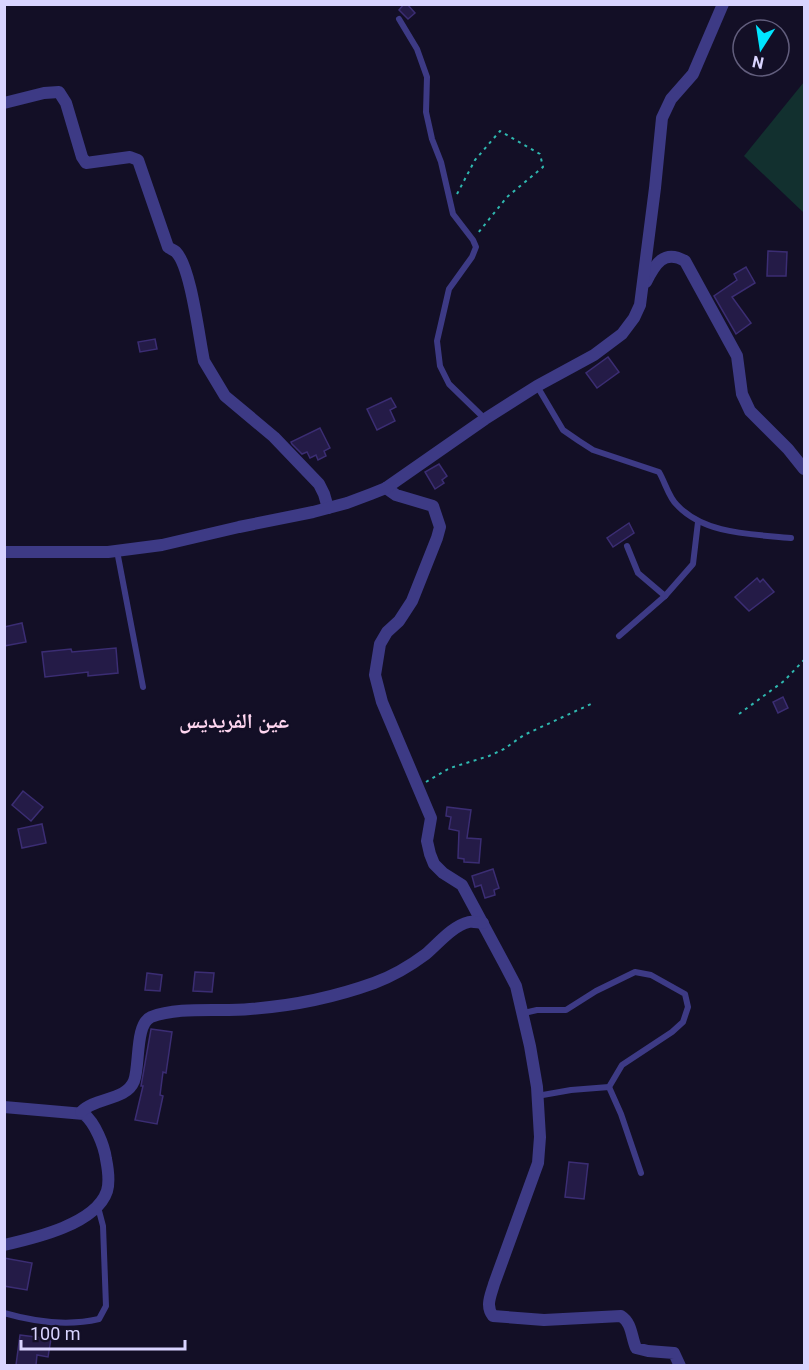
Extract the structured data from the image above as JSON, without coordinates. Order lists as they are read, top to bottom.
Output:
{
  "districts": ["عين الفريديس"],
  "scale_bar": "100 m",
  "north": "bottom"
}
